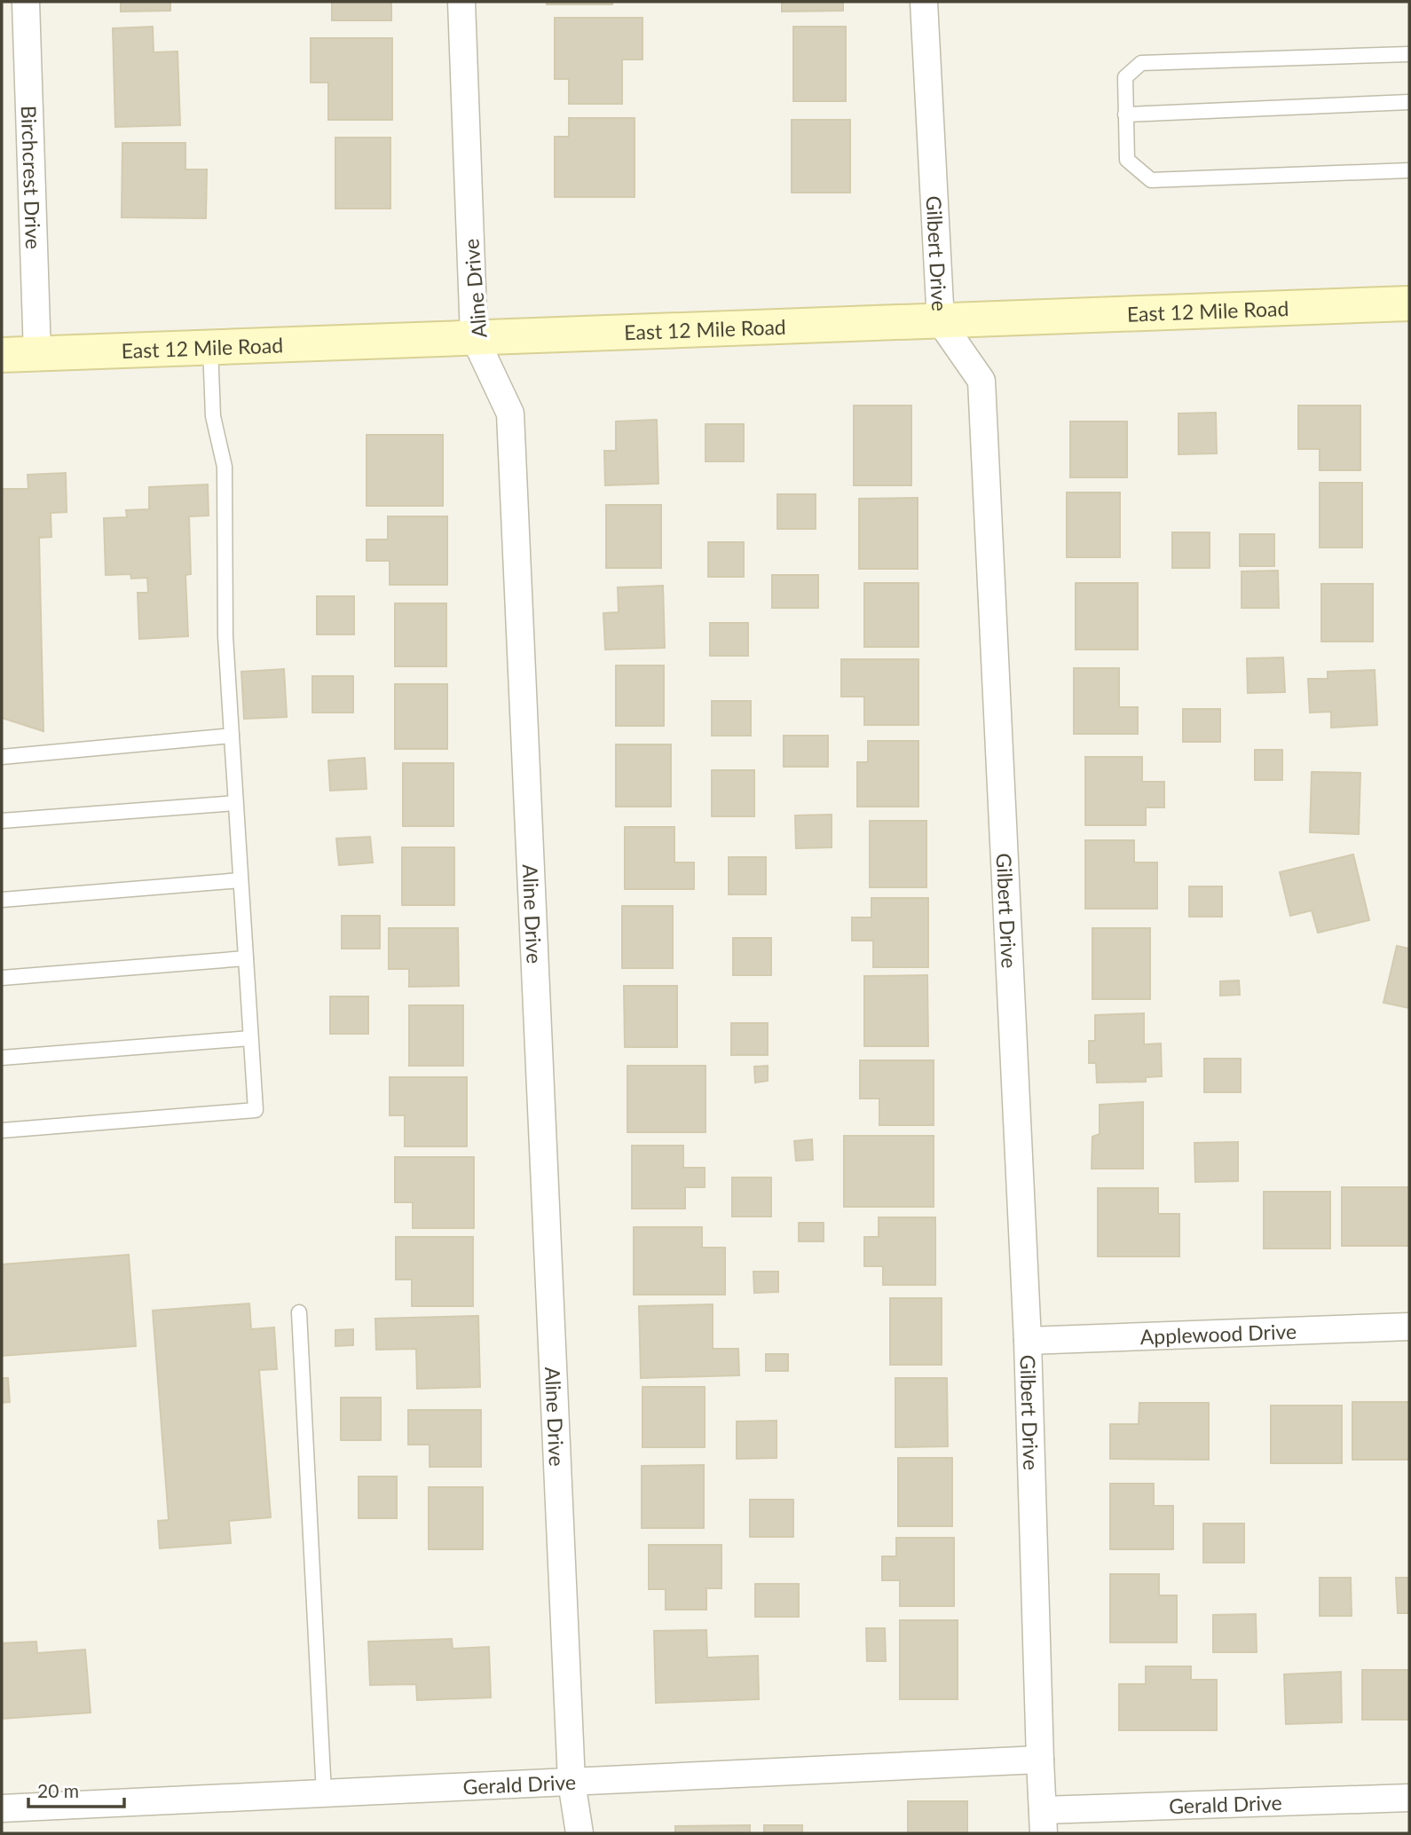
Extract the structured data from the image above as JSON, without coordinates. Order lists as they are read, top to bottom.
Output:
{
  "streets": {
    "main road": ["East 12 Mile Road"],
    "street": [
      "Birchcrest Drive",
      "Gilbert Drive",
      "Aline Drive",
      "Applewood Drive",
      "Gerald Drive"
    ]
  },
  "crossings": [
    ["Birchcrest Drive", "East 12 Mile Road"],
    ["Gilbert Drive", "East 12 Mile Road"],
    ["Gilbert Drive", "Applewood Drive"],
    ["Gilbert Drive", "Gerald Drive"],
    ["Aline Drive", "East 12 Mile Road"],
    ["Aline Drive", "Gerald Drive"]
  ],
  "scale_bar": "20 m"
}
